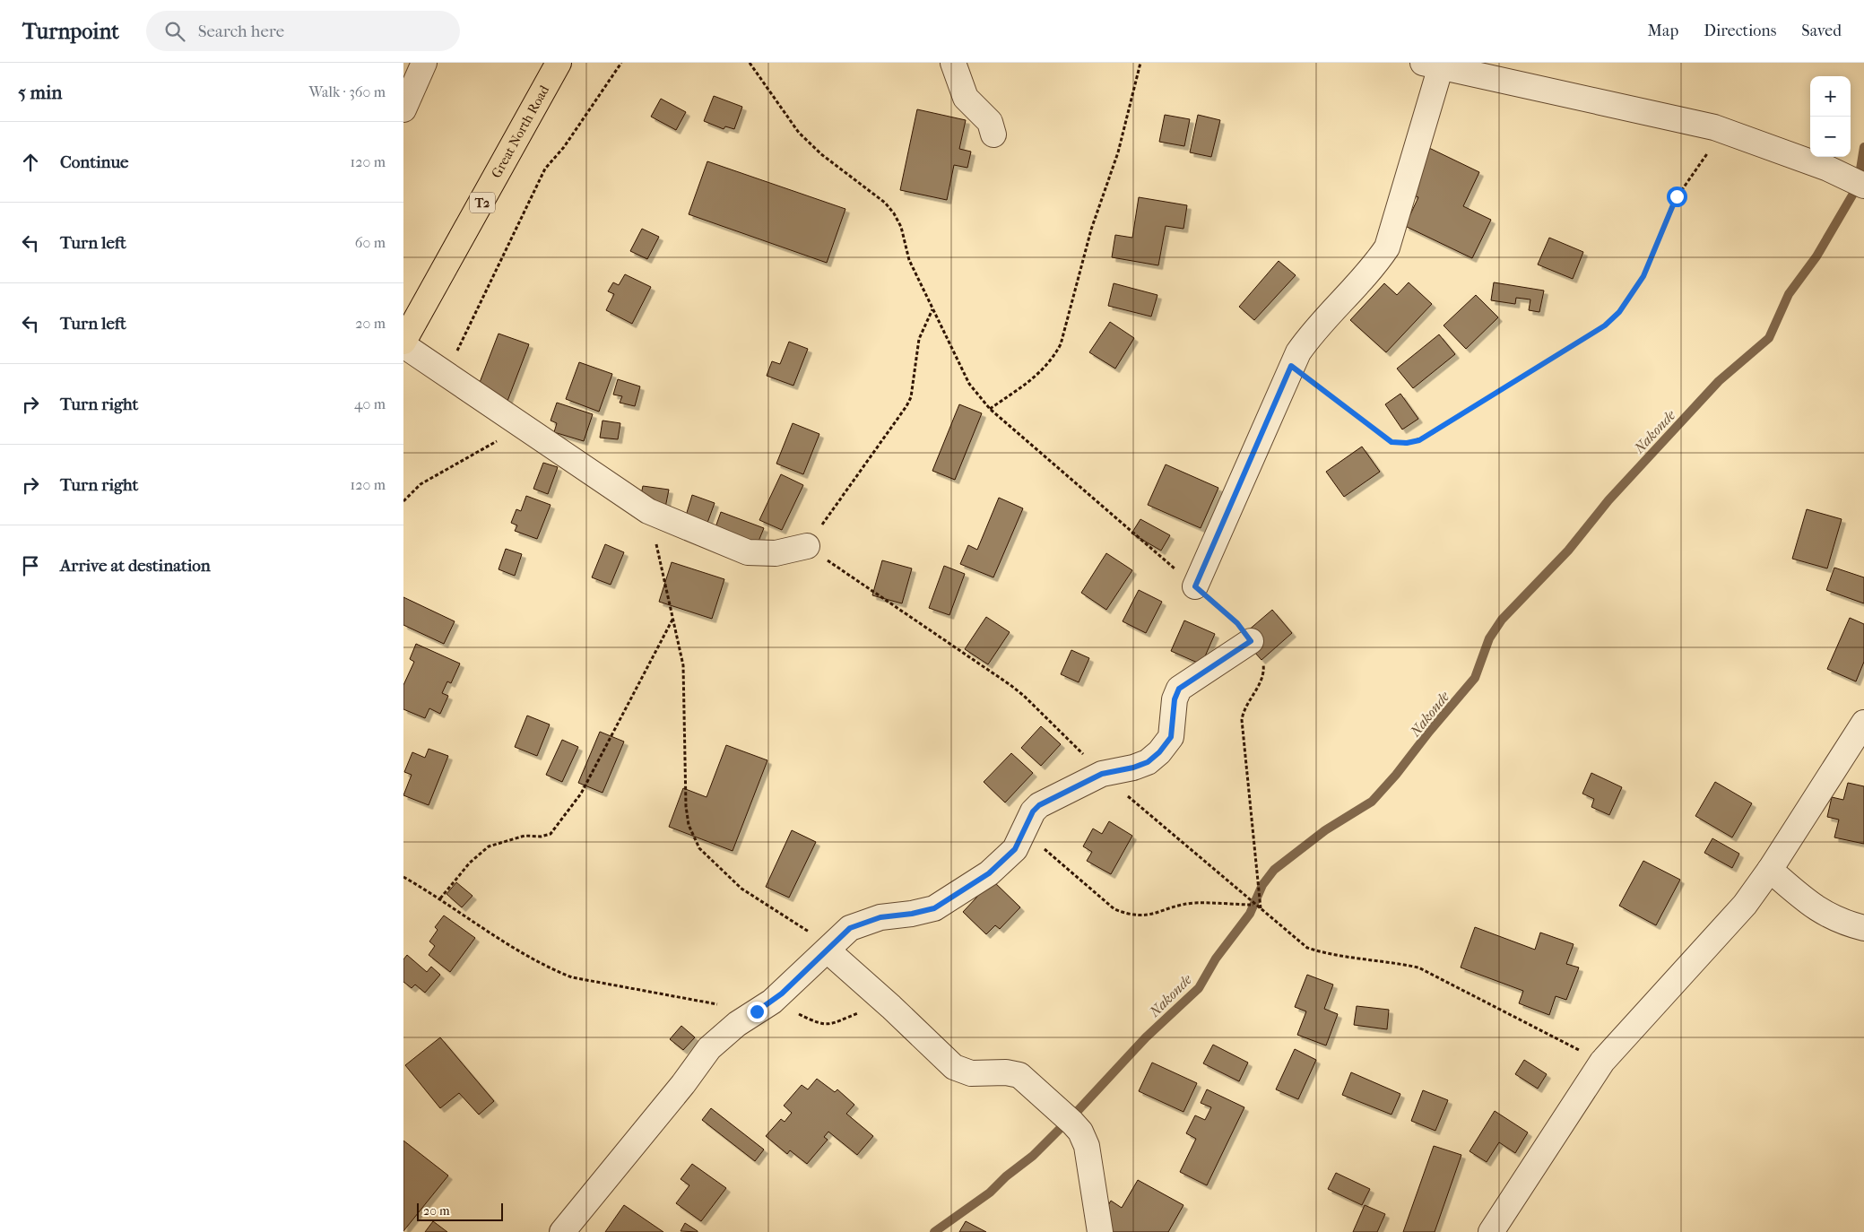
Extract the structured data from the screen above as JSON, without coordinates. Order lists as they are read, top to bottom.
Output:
{
  "streets": {
    "highway": ["Great North Road", "T2"]
  },
  "water": ["Nakonde"],
  "scale_bar": "20 m",
  "page": {
    "header": "Turnpoint",
    "search": "Search here",
    "nav": ["Map", "Directions", "Saved"],
    "heading": ["5 min", "Walk · 360 m"],
    "map_buttons": ["+", "−"],
    "list": [
      ["Continue", "120 m"],
      ["Turn left", "60 m"],
      ["Turn left", "20 m"],
      ["Turn right", "40 m"],
      ["Turn right", "120 m"],
      "Arrive at destination"
    ],
    "scale": "20 m"
  }
}
